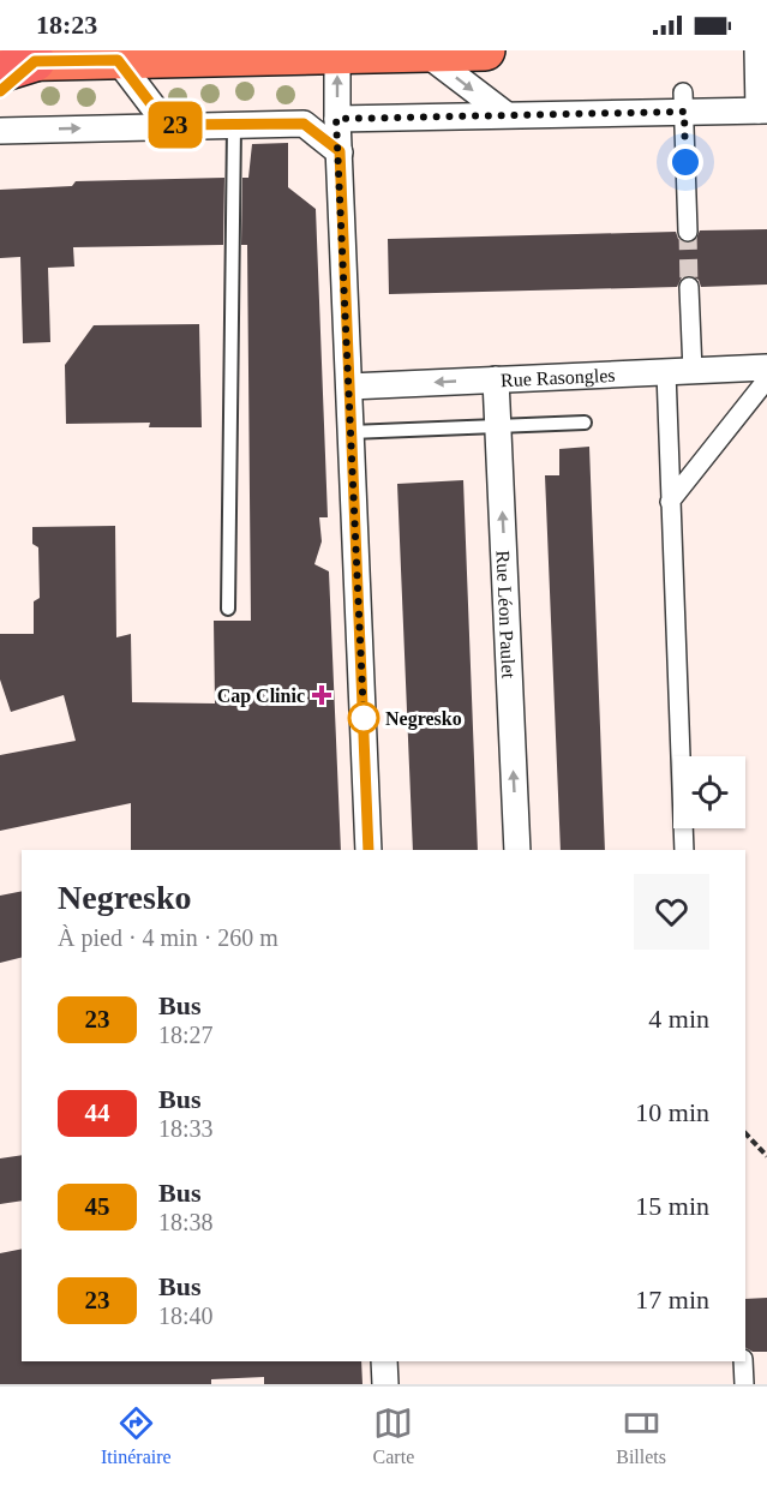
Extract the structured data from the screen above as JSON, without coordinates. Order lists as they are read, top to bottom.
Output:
{
  "streets": {
    "street": ["Rue Rasongles", "Rue Léon Paulet"]
  },
  "crossings": [
    ["Rue Rasongles", "Rue Léon Paulet"]
  ],
  "one_way": ["Rue Rasongles"],
  "places": {
    "health": ["Cap Clinic"],
    "other": ["Negresko"]
  },
  "lines": ["bus line 23"],
  "page": {
    "status": "18:23",
    "on_map": "23",
    "heading": ["Negresko", "À pied · 4 min · 260 m"],
    "list": [
      {
        "mark": "23",
        "name": "Bus",
        "note": "18:27",
        "value": "4 min"
      },
      {
        "mark": "44",
        "name": "Bus",
        "note": "18:33",
        "value": "10 min"
      },
      {
        "mark": "45",
        "name": "Bus",
        "note": "18:38",
        "value": "15 min"
      },
      {
        "mark": "23",
        "name": "Bus",
        "note": "18:40",
        "value": "17 min"
      }
    ],
    "tabs": ["Itinéraire", "Carte", "Billets"]
  }
}
